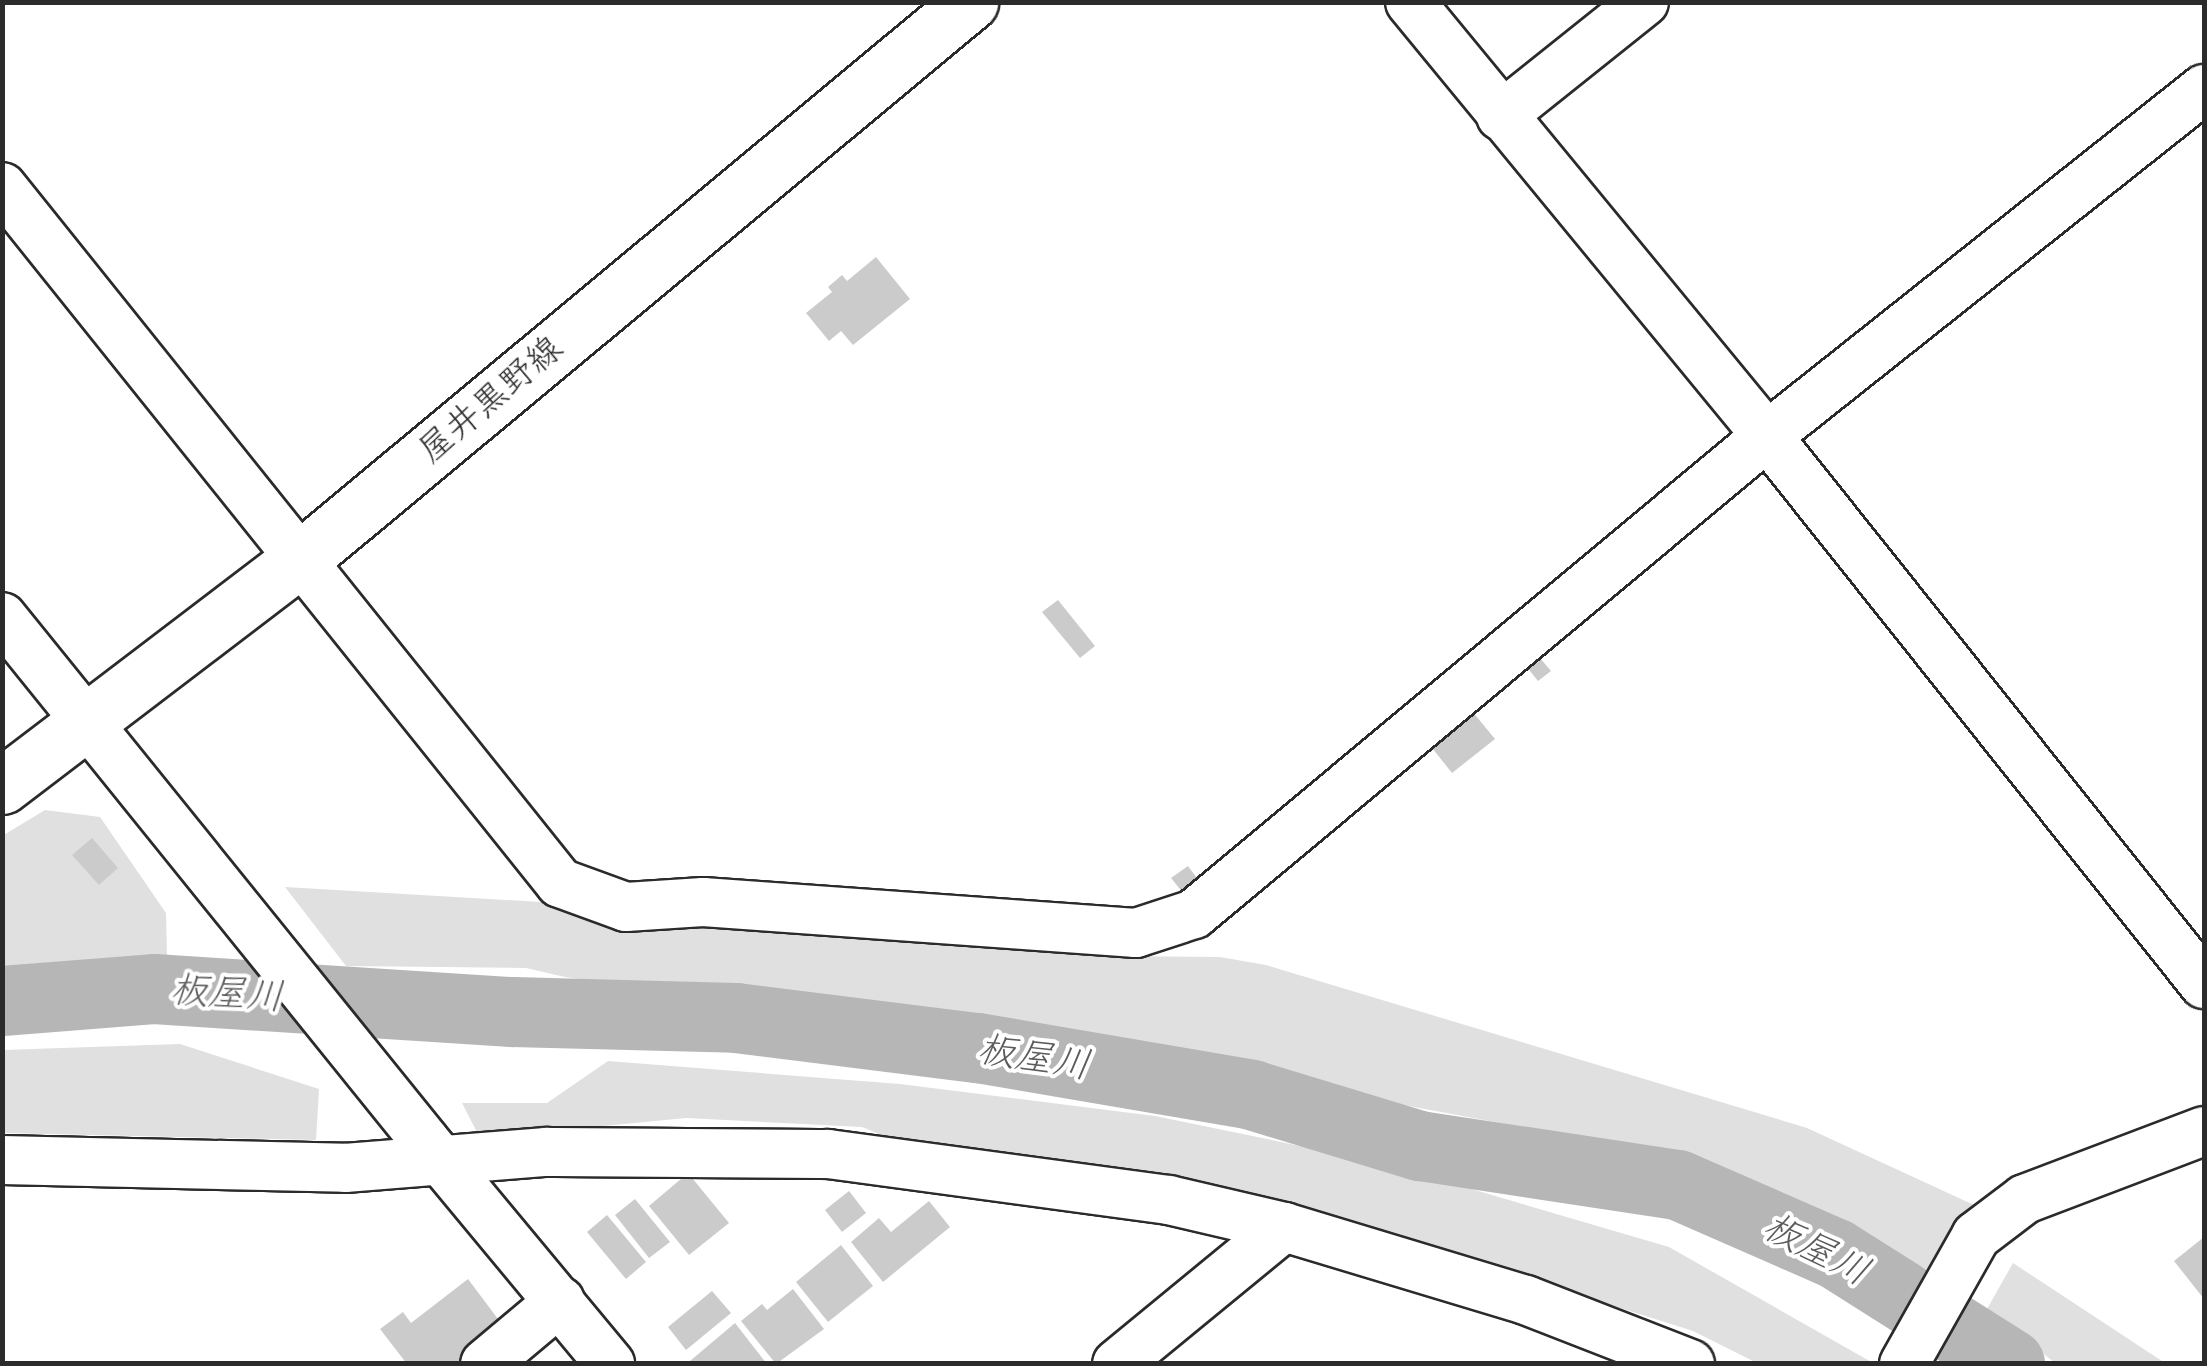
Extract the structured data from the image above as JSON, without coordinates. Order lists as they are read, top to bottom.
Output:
{
  "streets": {
    "main road": ["屋井黒野線"]
  },
  "water": ["板屋川"]
}
